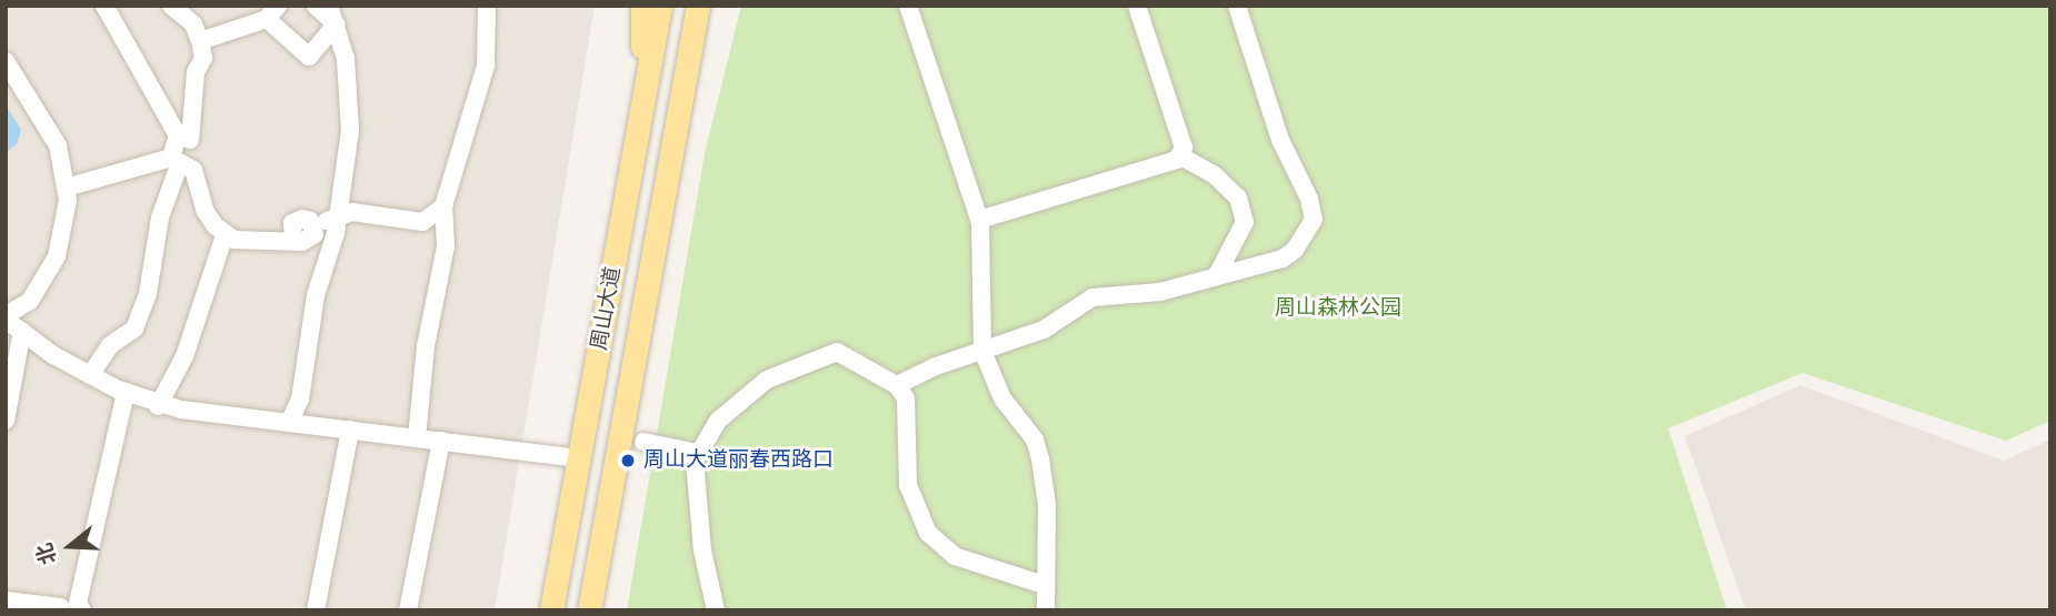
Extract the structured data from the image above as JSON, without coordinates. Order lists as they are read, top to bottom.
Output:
{
  "streets": {
    "main road": ["周山大道"]
  },
  "parks": ["周山森林公园"],
  "places": ["周山大道丽春西路口"],
  "north": "left"
}
